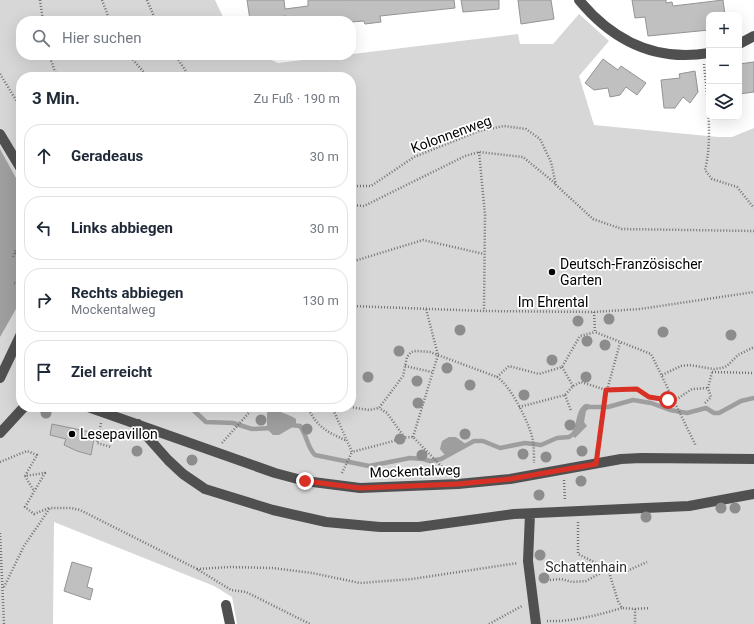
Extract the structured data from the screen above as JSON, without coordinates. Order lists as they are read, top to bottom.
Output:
{
  "streets": {
    "street": ["Mockentalweg"],
    "path": ["Kolonnenweg", "Im Ehrental"]
  },
  "parks": ["Schattenhain"],
  "places": ["Deutsch-Französischer Garten", "Lesepavillon"],
  "page": {
    "map_buttons": ["+", "−"],
    "search": "Hier suchen",
    "heading": ["3 Min.", "Zu Fuß · 190 m"],
    "list": [
      ["Geradeaus", "30 m"],
      ["Links abbiegen", "30 m"],
      ["Rechts abbiegen", "Mockentalweg", "130 m"],
      "Ziel erreicht"
    ]
  }
}
